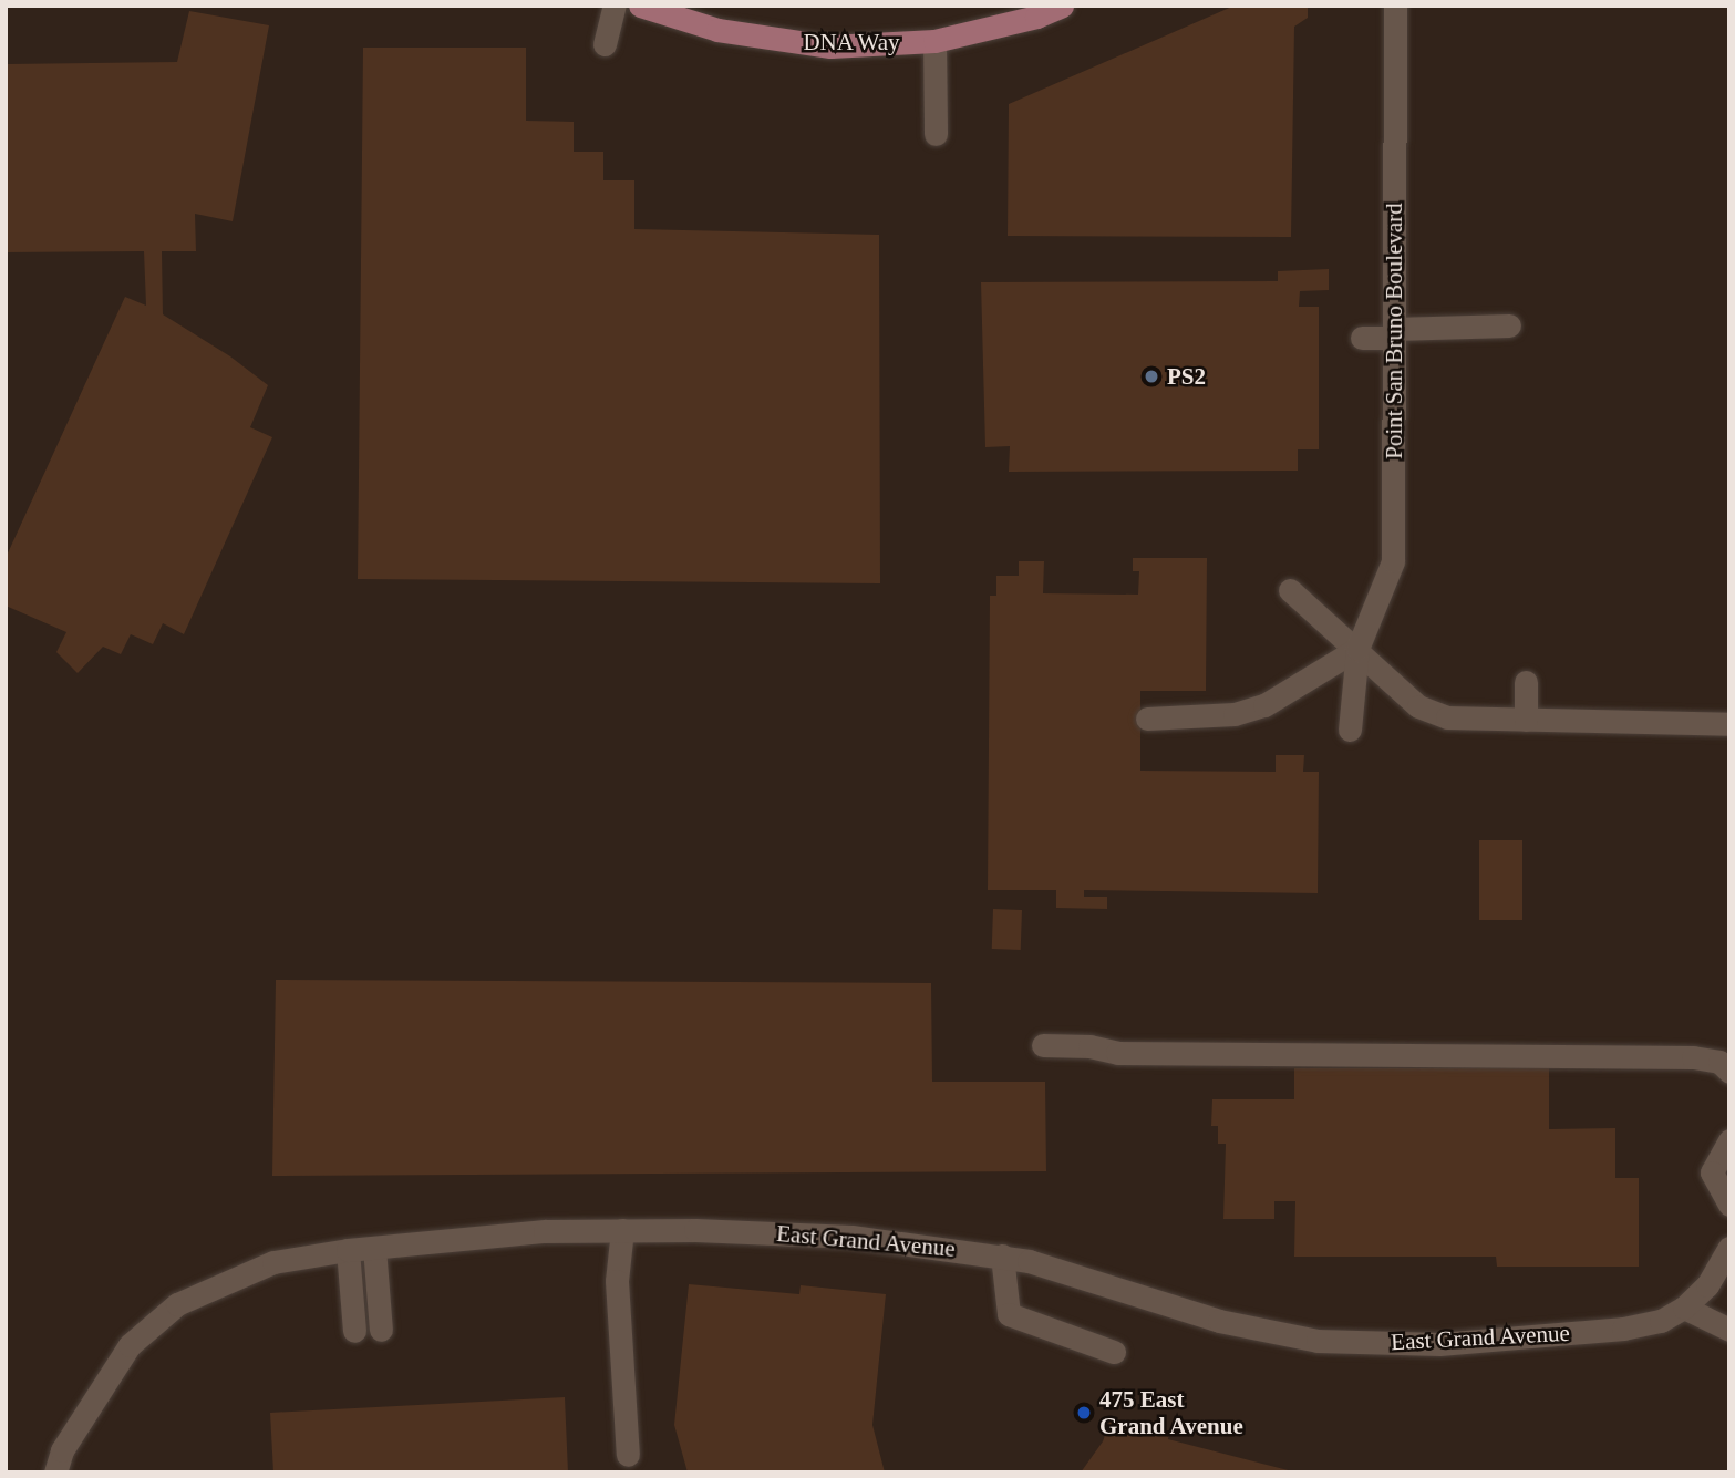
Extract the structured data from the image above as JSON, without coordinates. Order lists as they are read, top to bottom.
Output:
{
  "streets": {
    "main road": ["DNA Way"],
    "street": ["Point San Bruno Boulevard", "East Grand Avenue"]
  },
  "places": ["PS2", "475 East Grand Avenue"]
}
